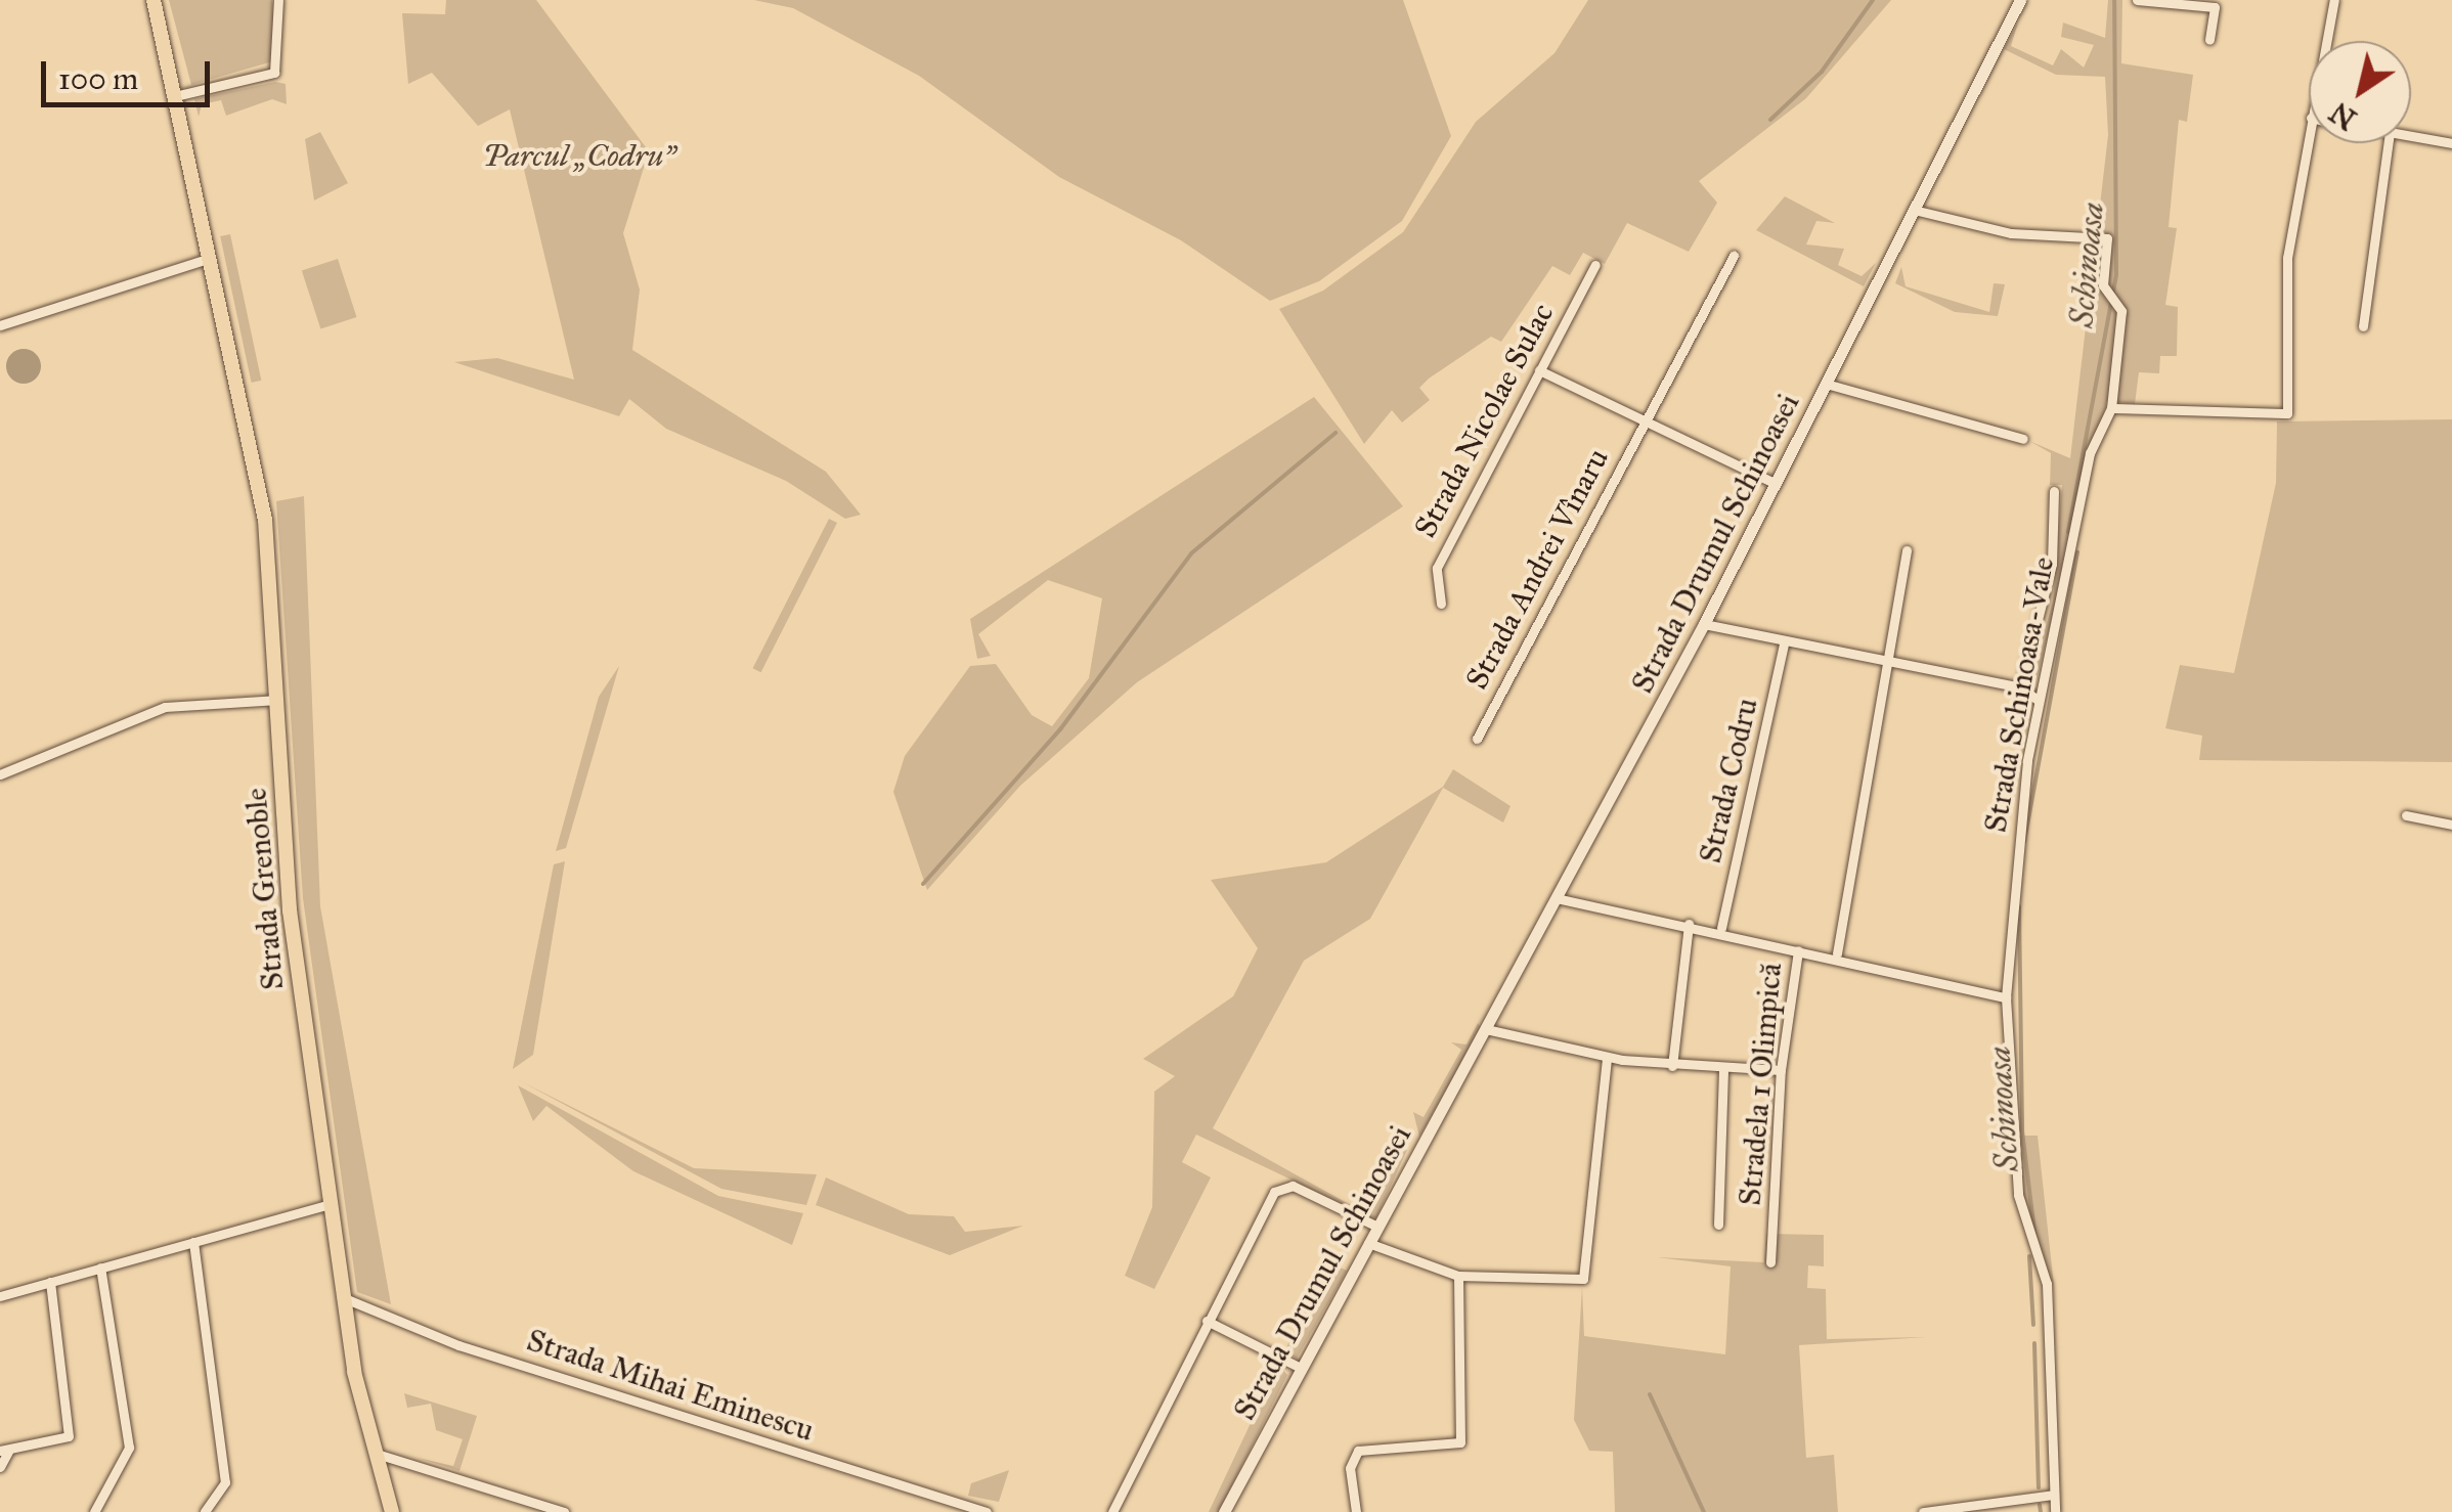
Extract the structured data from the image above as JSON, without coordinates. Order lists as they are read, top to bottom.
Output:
{
  "streets": {
    "main road": ["Strada Grenoble"],
    "street": [
      "Strada Nicolae Sulac",
      "Strada Drumul Schinoasei",
      "Strada Andrei Vînaru",
      "Strada Schinoasa-Vale",
      "Strada Codru",
      "Stradela 1 Olimpică",
      "Strada Mihai Eminescu"
    ]
  },
  "crossings": [
    ["Strada Nicolae Sulac", "Strada Andrei Vînaru"],
    ["Strada Drumul Schinoasei", "Strada Andrei Vînaru"],
    ["Strada Drumul Schinoasei", "Strada Schinoasa-Vale"],
    ["Strada Grenoble", "Strada Mihai Eminescu"]
  ],
  "water": ["Schinoasa"],
  "parks": ["Parcul „Codru”"],
  "scale_bar": "100 m",
  "north": "bottom left"
}
